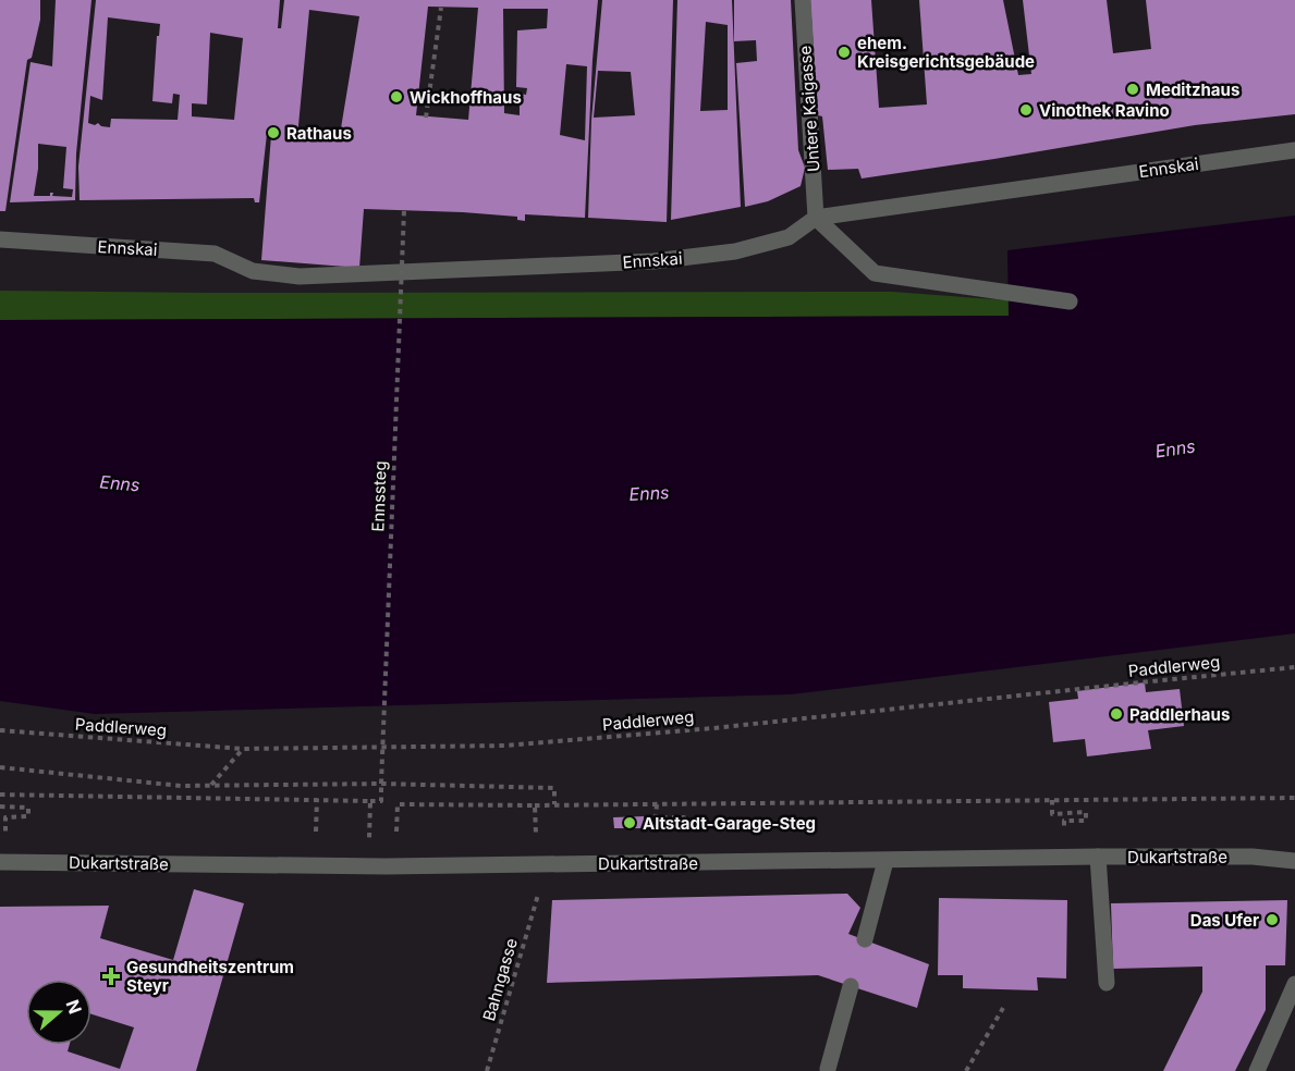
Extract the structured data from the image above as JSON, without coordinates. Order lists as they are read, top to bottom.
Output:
{
  "streets": {
    "street": ["Untere Kaigasse", "Ennskai", "Dukartstraße"],
    "path": ["Ennssteg", "Paddlerweg", "Bahngasse"]
  },
  "crossings": [
    ["Untere Kaigasse", "Ennskai"]
  ],
  "water": ["Enns"],
  "places": {
    "other": [
      "ehem. Kreisgerichtsgebäude",
      "Meditzhaus",
      "Wickhoffhaus",
      "Vinothek Ravino",
      "Rathaus",
      "Paddlerhaus",
      "Altstadt-Garage-Steg",
      "Das Ufer"
    ],
    "health": ["Gesundheitszentrum Steyr"]
  },
  "north": "right"
}
